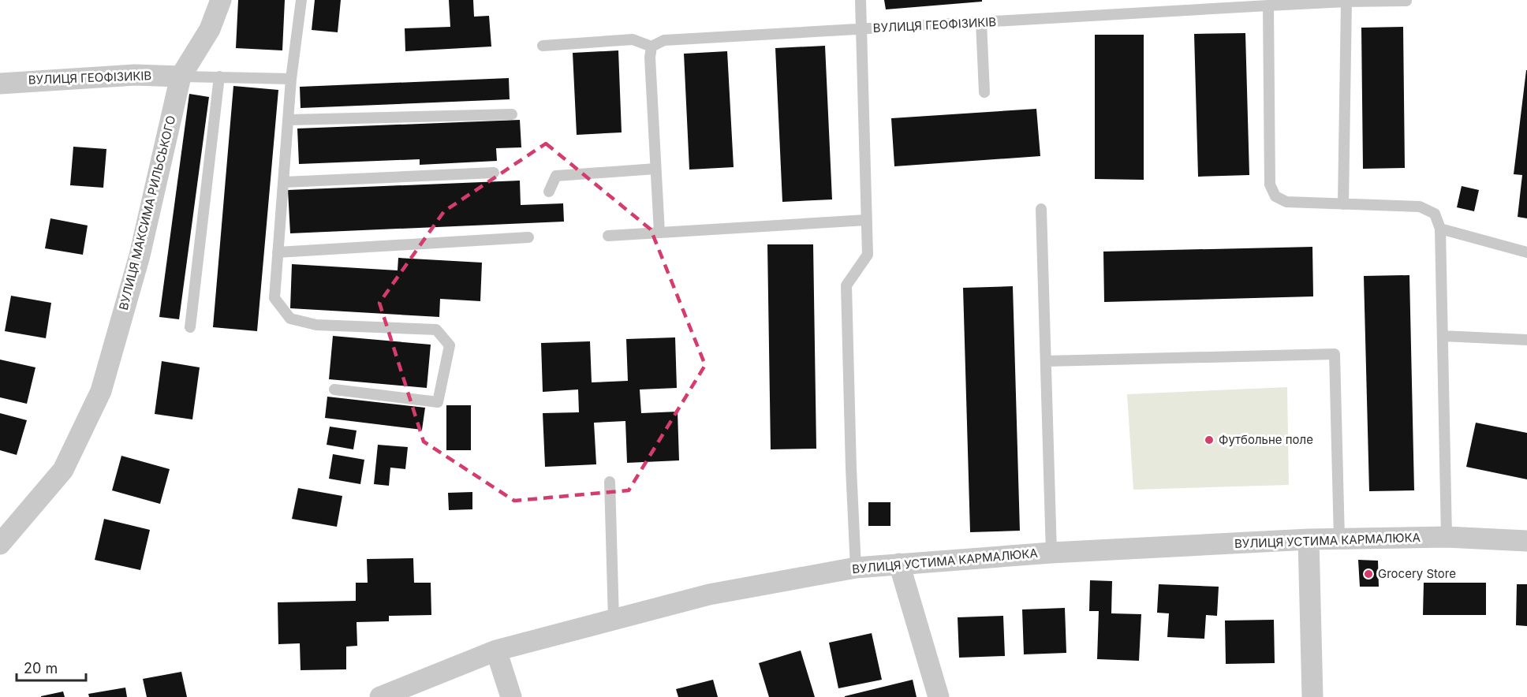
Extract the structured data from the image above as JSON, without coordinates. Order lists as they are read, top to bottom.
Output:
{
  "streets": {
    "street": ["ВУЛИЦЯ ГЕОФІЗИКІВ", "ВУЛИЦЯ МАКСИМА РИЛЬСЬКОГО", "ВУЛИЦЯ УСТИМА КАРМАЛЮКА"]
  },
  "crossings": [
    ["ВУЛИЦЯ ГЕОФІЗИКІВ", "ВУЛИЦЯ МАКСИМА РИЛЬСЬКОГО"]
  ],
  "places": ["Футбольне поле", "Grocery Store"],
  "scale_bar": "20 m"
}
